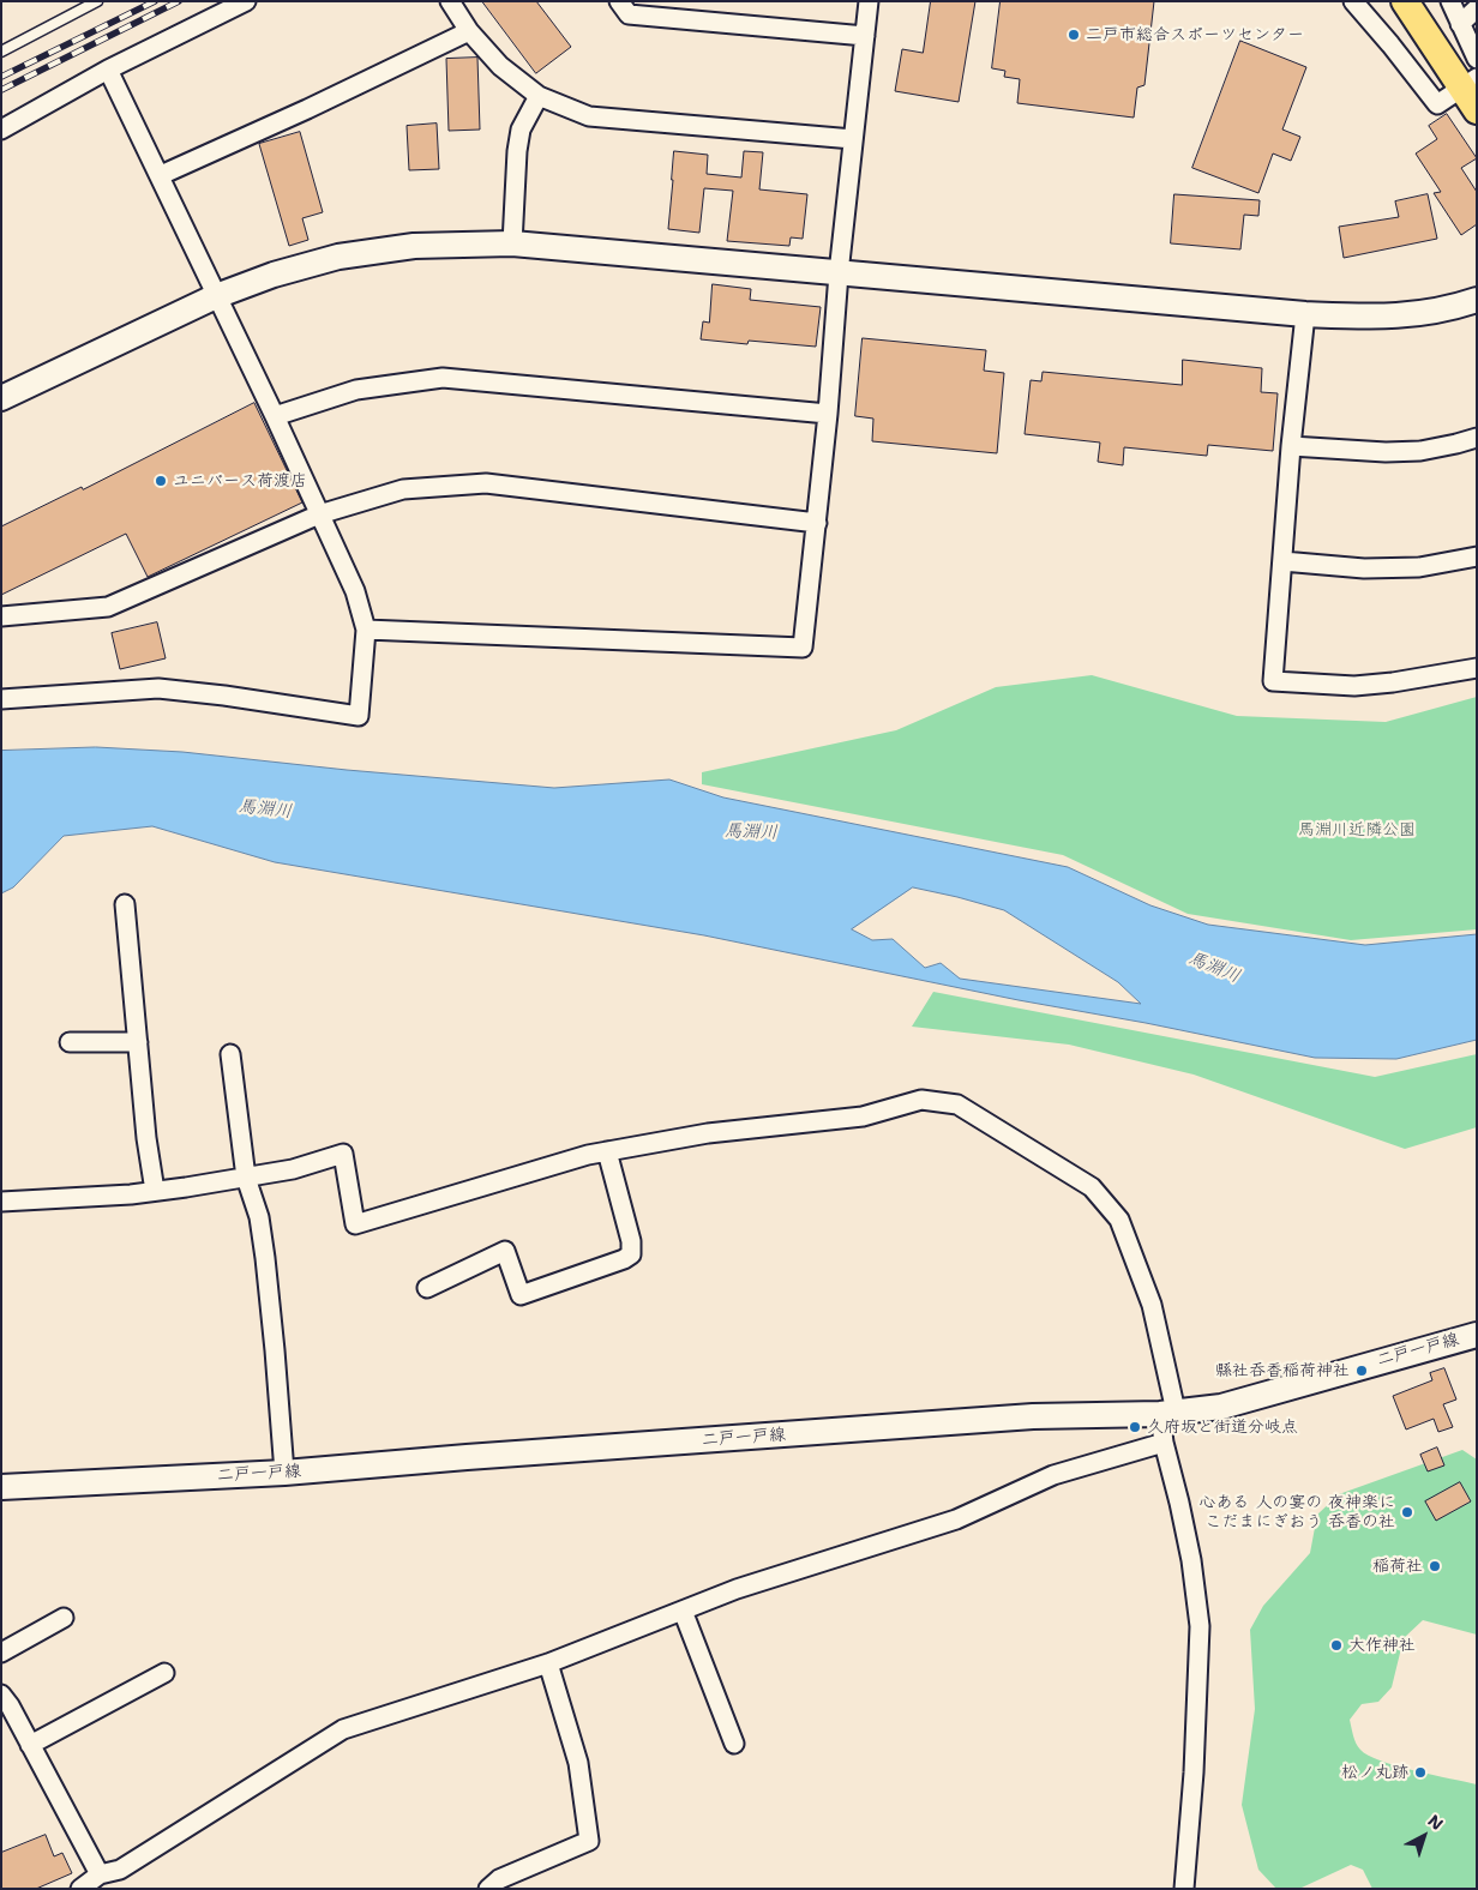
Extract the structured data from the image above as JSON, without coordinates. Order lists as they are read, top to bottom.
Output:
{
  "streets": {
    "street": ["二戸一戸線"]
  },
  "water": ["馬淵川"],
  "parks": ["馬淵川近隣公園"],
  "places": [
    "二戸市総合スポーツセンター",
    "ユニバース荷渡店",
    "縣社呑香稲荷神社",
    "久府坂と街道分岐点",
    "心ある 人の宴の 夜神楽に こだまにぎおう 呑香の社",
    "稲荷社",
    "大作神社",
    "松ノ丸跡"
  ],
  "north": "top right"
}
